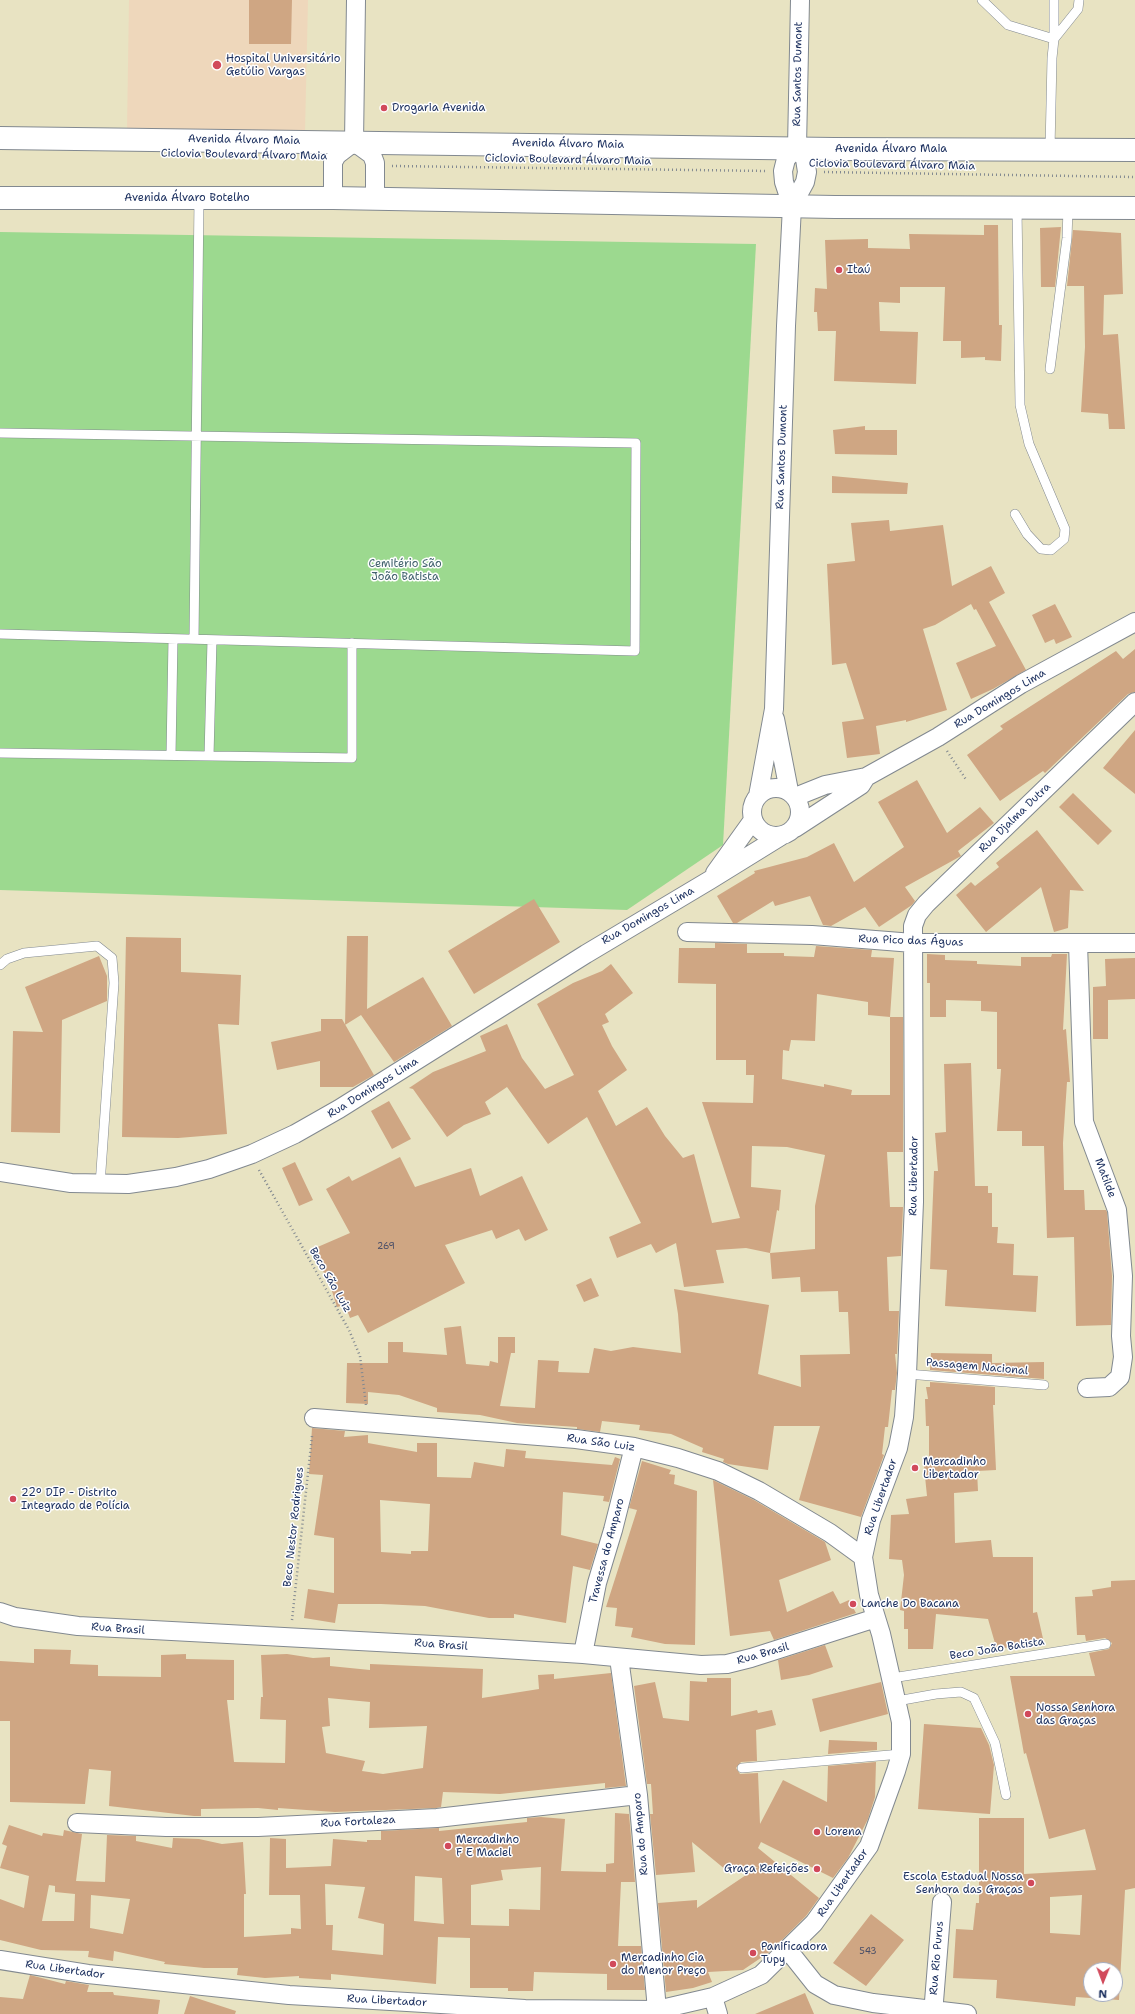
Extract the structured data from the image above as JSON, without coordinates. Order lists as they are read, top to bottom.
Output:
{
  "streets": {
    "main road": ["Avenida Álvaro Maia", "Avenida Álvaro Botelho"],
    "street": [
      "Rua Santos Dumont",
      "Rua Domingos Lima",
      "Rua Djalma Dutra",
      "Rua Pico das Águas",
      "Rua Libertador",
      "Matilde",
      "Rua São Luiz",
      "Travessa do Amparo",
      "Rua Brasil",
      "Rua Fortaleza",
      "Rua do Amparo",
      "Rua Rio Purus"
    ],
    "lane": ["Passagem Nacional", "Beco João Batista"],
    "path": ["Ciclovia Boulevard Álvaro Maia", "Beco São Luiz", "Beco Nestor Rodrigues"]
  },
  "crossings": [
    ["Rua Santos Dumont", "Avenida Álvaro Maia"],
    ["Rua Santos Dumont", "Ciclovia Boulevard Álvaro Maia"],
    ["Rua Santos Dumont", "Rua Domingos Lima"],
    ["Rua Domingos Lima", "Beco São Luiz"],
    ["Rua Djalma Dutra", "Rua Pico das Águas"],
    ["Rua Djalma Dutra", "Rua Libertador"],
    ["Rua Pico das Águas", "Rua Libertador"],
    ["Rua Pico das Águas", "Matilde"],
    ["Rua Libertador", "Passagem Nacional"],
    ["Rua Libertador", "Rua São Luiz"],
    ["Rua Libertador", "Rua Brasil"],
    ["Rua Libertador", "Beco João Batista"],
    ["Rua Libertador", "Rua do Amparo"],
    ["Beco São Luiz", "Rua São Luiz"],
    ["Rua São Luiz", "Beco Nestor Rodrigues"],
    ["Rua São Luiz", "Travessa do Amparo"],
    ["Beco Nestor Rodrigues", "Rua Brasil"],
    ["Travessa do Amparo", "Rua Brasil"],
    ["Rua Brasil", "Rua do Amparo"],
    ["Rua Fortaleza", "Rua do Amparo"]
  ],
  "parks": ["Cemitério São João Batista"],
  "places": [
    "Hospital Universitário Getúlio Vargas",
    "Drogaria Avenida",
    "Itaú",
    "Mercadinho Libertador",
    "22º DIP - Distrito Integrado de Polícia",
    "Lanche Do Bacana",
    "Nossa Senhora das Graças",
    "Lorena",
    "Mercadinho F E Maciel",
    "Graça Refeições",
    "Escola Estadual Nossa Senhora das Graças",
    "Panificadora Tupy",
    "Mercadinho Cia do Menor Preço"
  ],
  "house_numbers": ["269", "543"],
  "north": "bottom"
}
